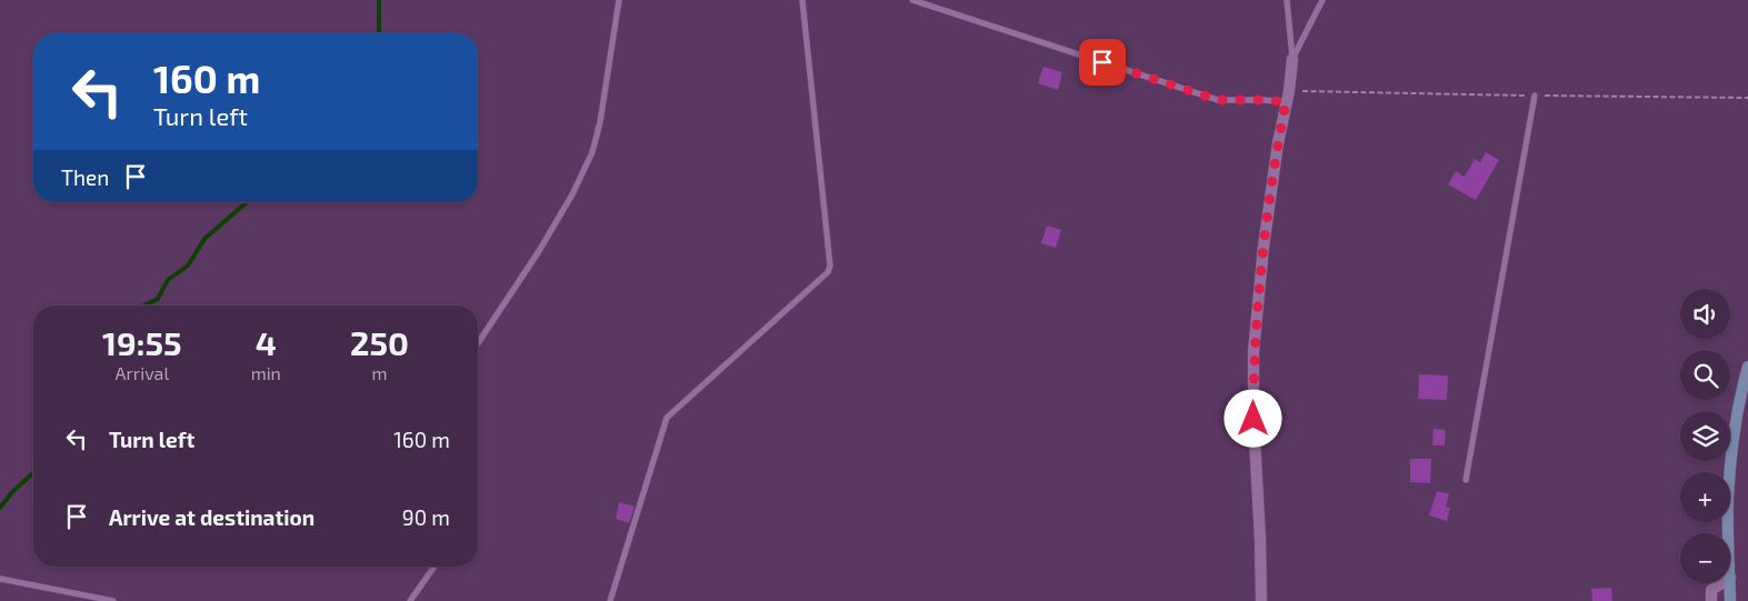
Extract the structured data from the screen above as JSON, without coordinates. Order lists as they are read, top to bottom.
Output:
{
  "page": {
    "turn": ["160 m", "Turn left"],
    "then": "Then",
    "map_buttons": ["+", "−"],
    "eta": [
      "19:55",
      "Arrival",
      "4",
      "min",
      "250",
      "m"
    ],
    "list": [
      {
        "name": "Turn left",
        "value": "160 m"
      },
      {
        "name": "Arrive at destination",
        "value": "90 m"
      }
    ]
  }
}
